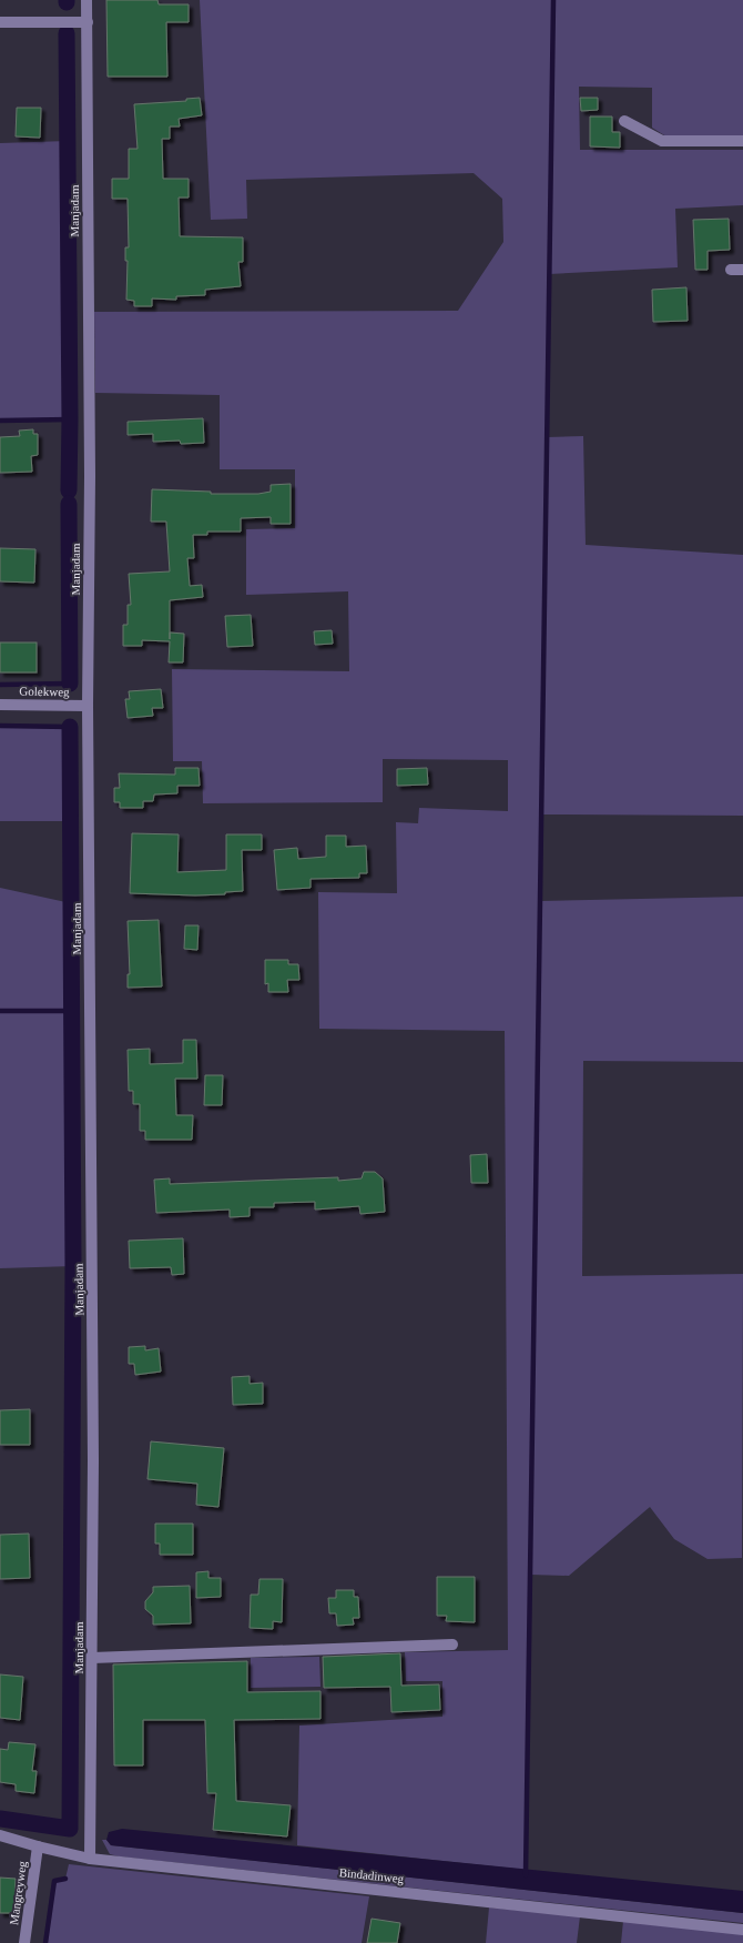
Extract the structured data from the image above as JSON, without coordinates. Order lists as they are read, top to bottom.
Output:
{
  "streets": {
    "street": [
      "Manjadam",
      "Golekweg",
      "Bindadinweg",
      "Mangreyweg"
    ]
  },
  "crossings": [
    ["Manjadam", "Golekweg"],
    ["Manjadam", "Bindadinweg"],
    ["Bindadinweg", "Mangreyweg"]
  ]
}
